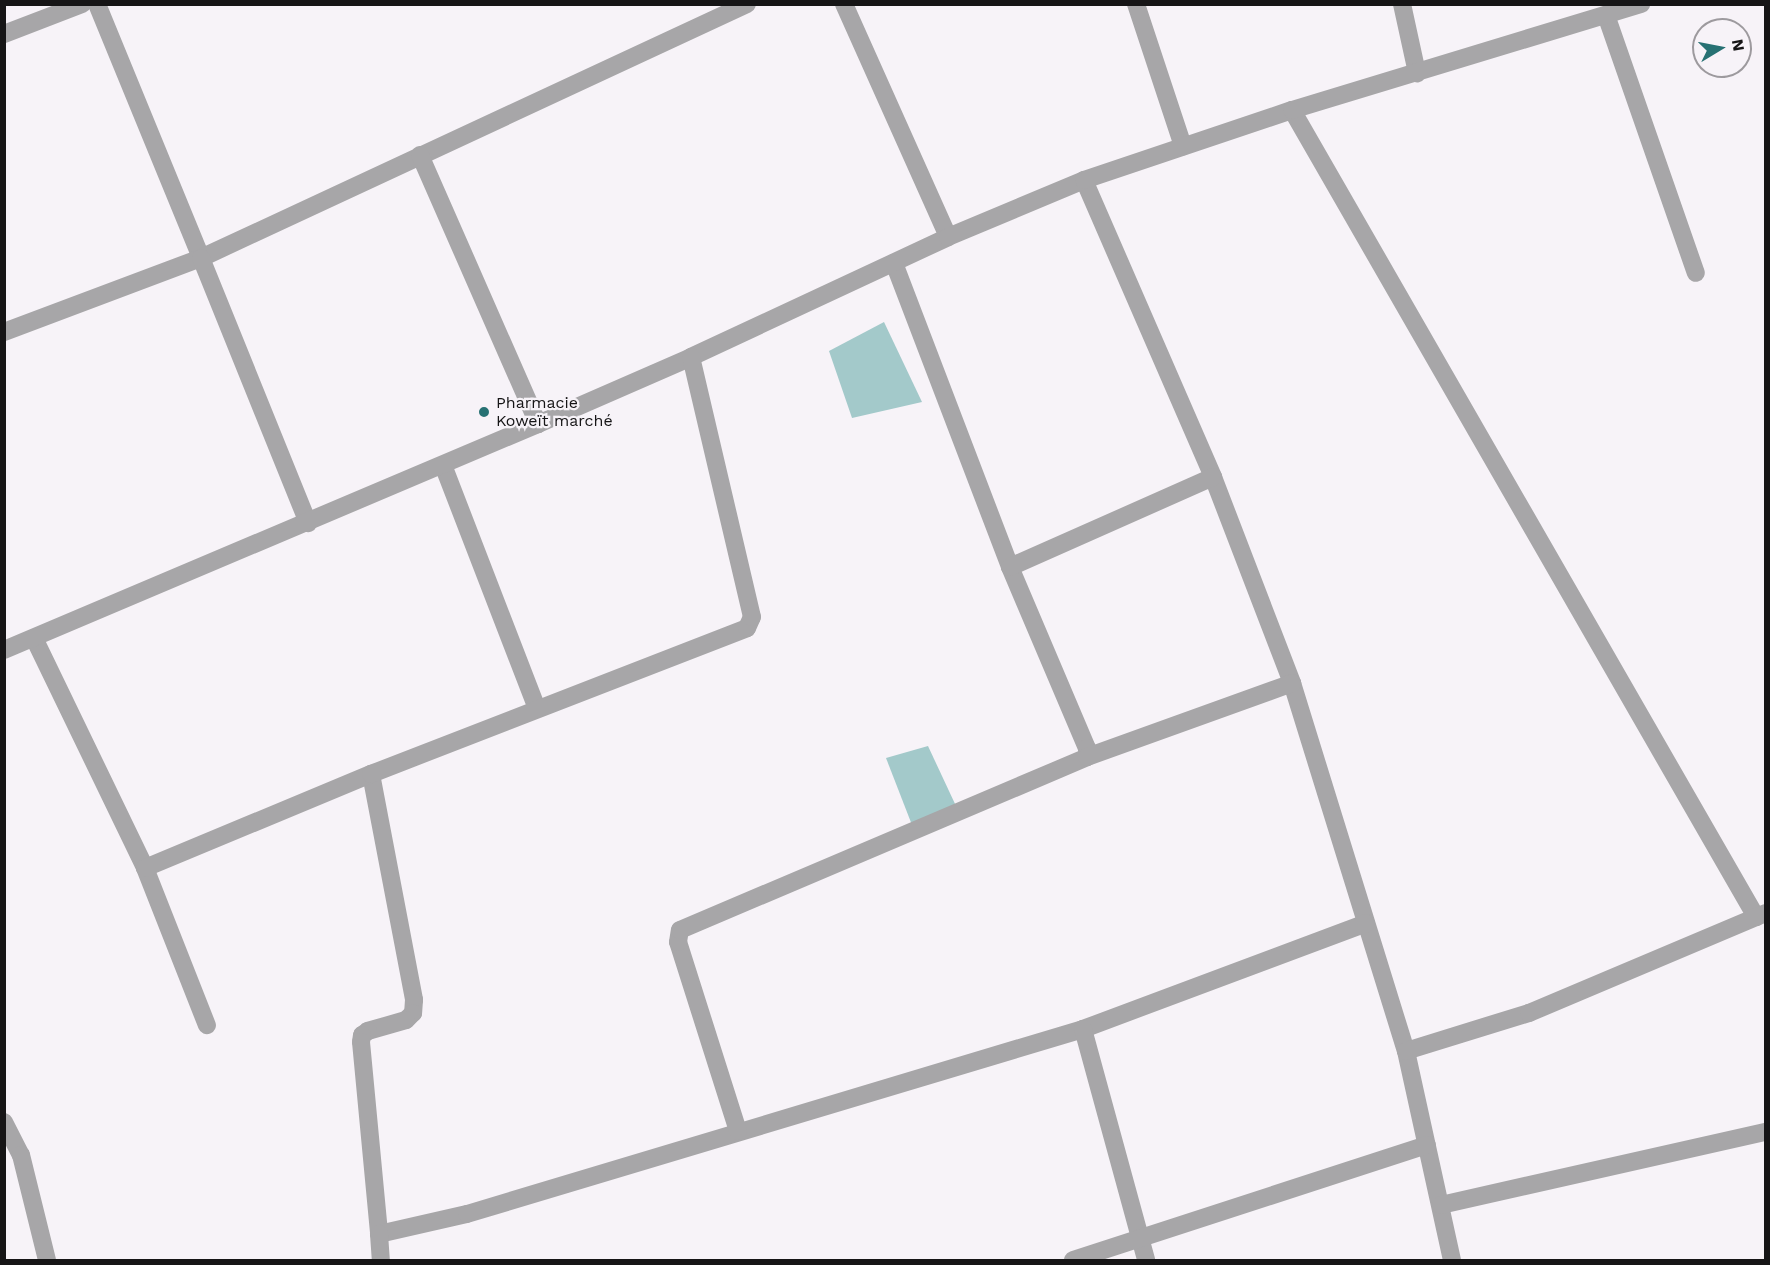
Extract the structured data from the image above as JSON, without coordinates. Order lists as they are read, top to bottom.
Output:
{
  "places": ["Pharmacie Koweït marché"],
  "north": "right"
}
